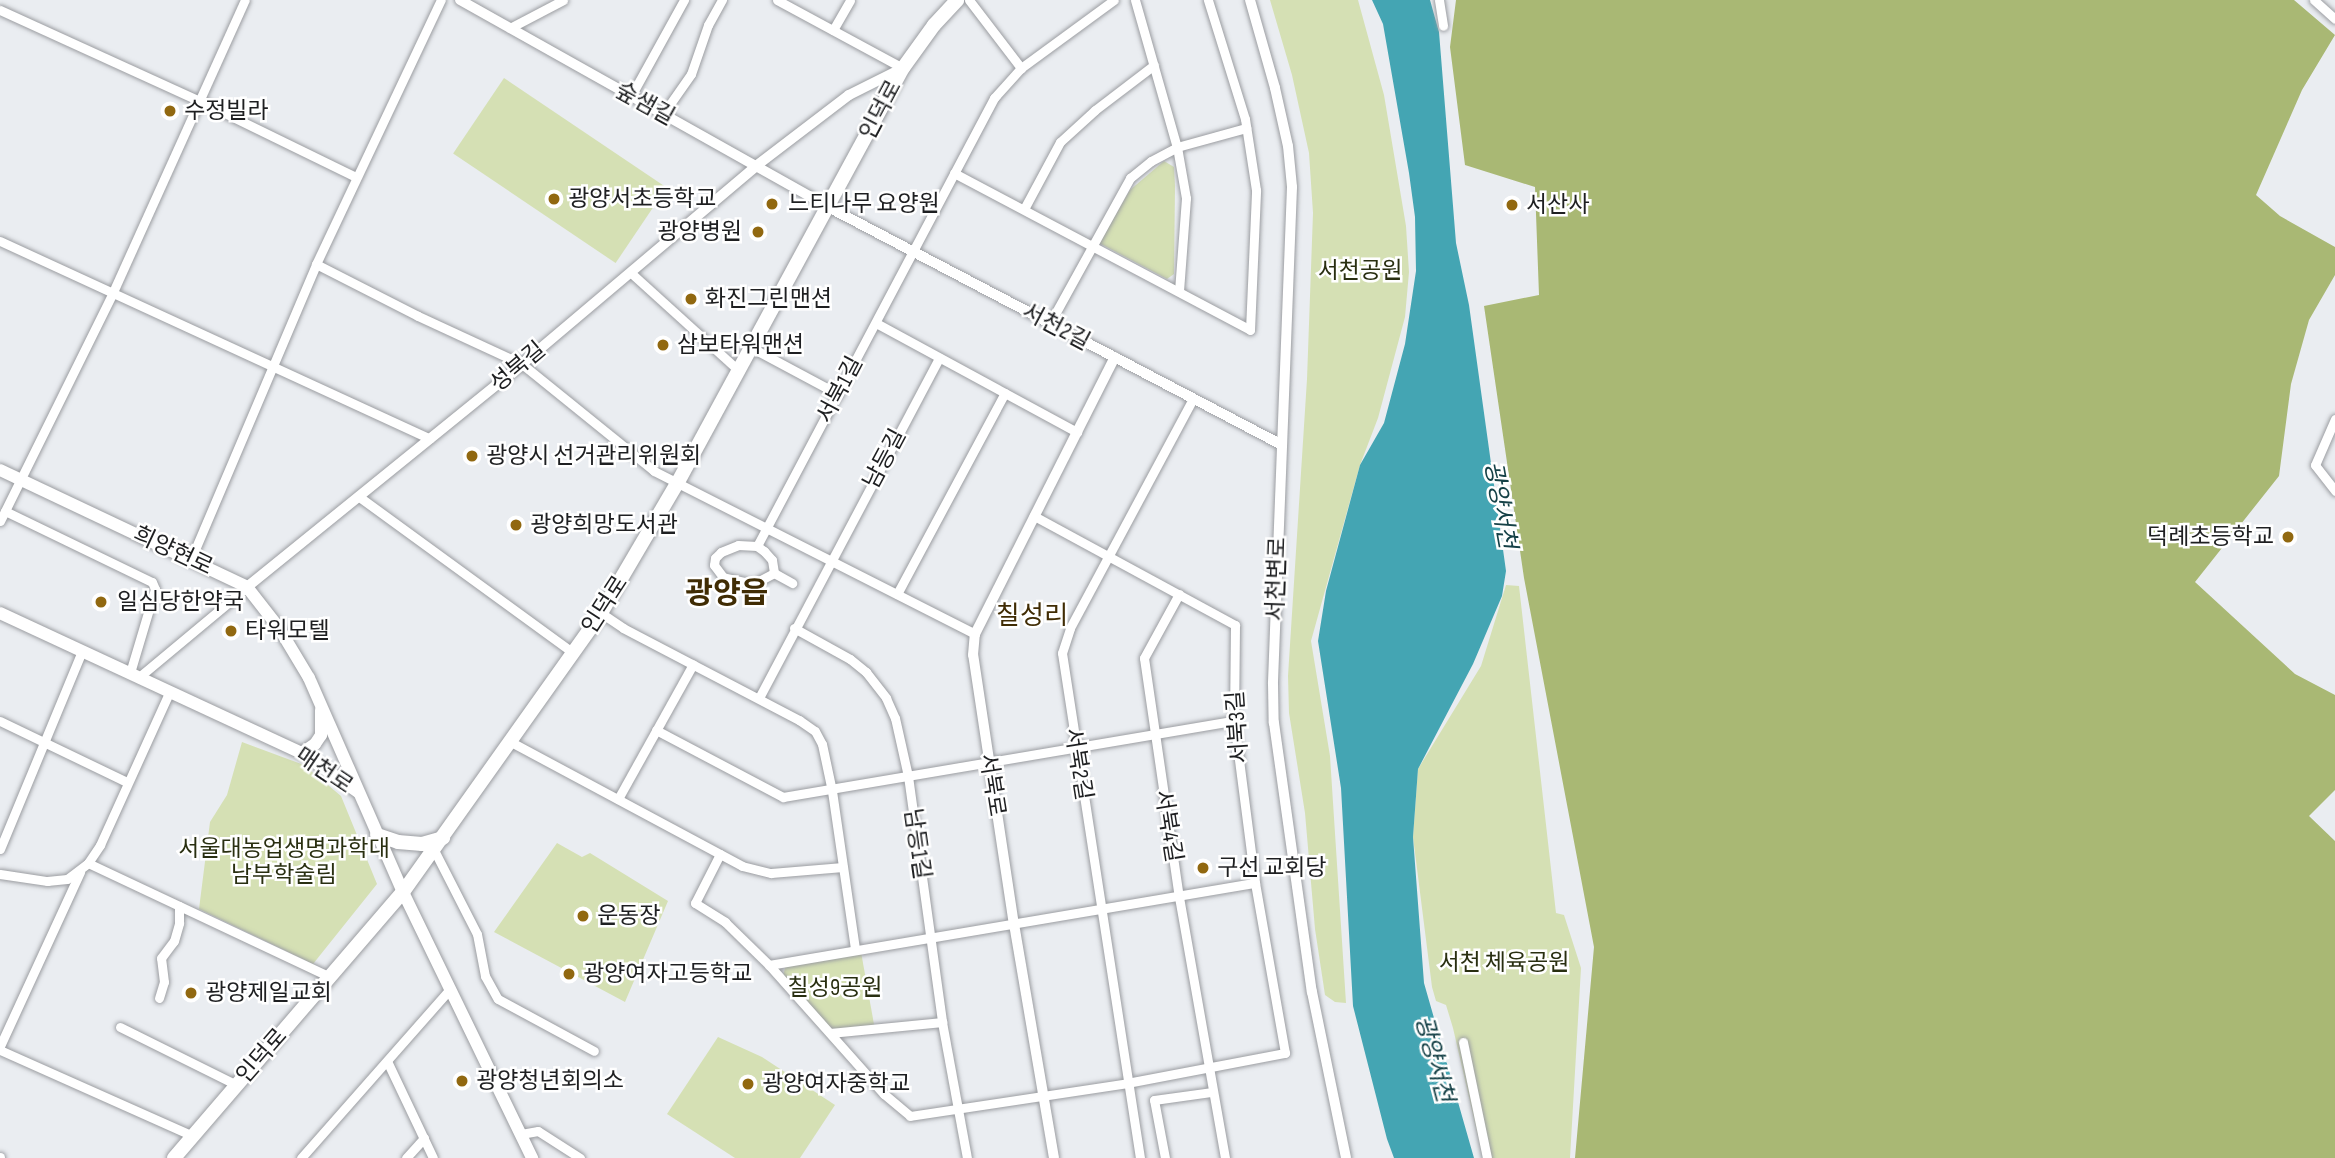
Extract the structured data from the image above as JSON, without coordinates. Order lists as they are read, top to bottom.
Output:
{
  "streets": {
    "main road": ["인덕로", "희양현로", "매천로"],
    "street": [
      "숲샘길",
      "서천2길",
      "성북길",
      "서북1길",
      "남등길",
      "서천변로",
      "서북3길",
      "서북2길",
      "서북로",
      "서북4길",
      "남등1길"
    ]
  },
  "crossings": [
    ["숲샘길", "인덕로"],
    ["숲샘길", "서천2길"],
    ["숲샘길", "성북길"],
    ["인덕로", "서천2길"],
    ["인덕로", "성북길"],
    ["인덕로", "매천로"],
    ["서천2길", "서북1길"],
    ["서천2길", "서천변로"],
    ["서천2길", "서북2길"],
    ["서천2길", "서북로"],
    ["성북길", "희양현로"],
    ["성북길", "매천로"],
    ["남등길", "남등1길"],
    ["희양현로", "매천로"],
    ["서북3길", "서북2길"],
    ["서북3길", "서북로"],
    ["서북3길", "서북4길"]
  ],
  "districts": ["광양읍", "칠성리"],
  "water": ["광양서천"],
  "parks": [
    "서천공원",
    "서울대농업생명과학대 남부학술림",
    "서천 체육공원",
    "칠성9공원"
  ],
  "places": [
    "수정빌라",
    "광양서초등학교",
    "느티나무 요양원",
    "서산사",
    "광양병원",
    "화진그린맨션",
    "삼보타워맨션",
    "광양시 선거관리위원회",
    "광양희망도서관",
    "덕례초등학교",
    "일심당한약국",
    "타워모텔",
    "구선 교회당",
    "운동장",
    "광양여자고등학교",
    "광양제일교회",
    "광양청년회의소",
    "광양여자중학교"
  ]
}
